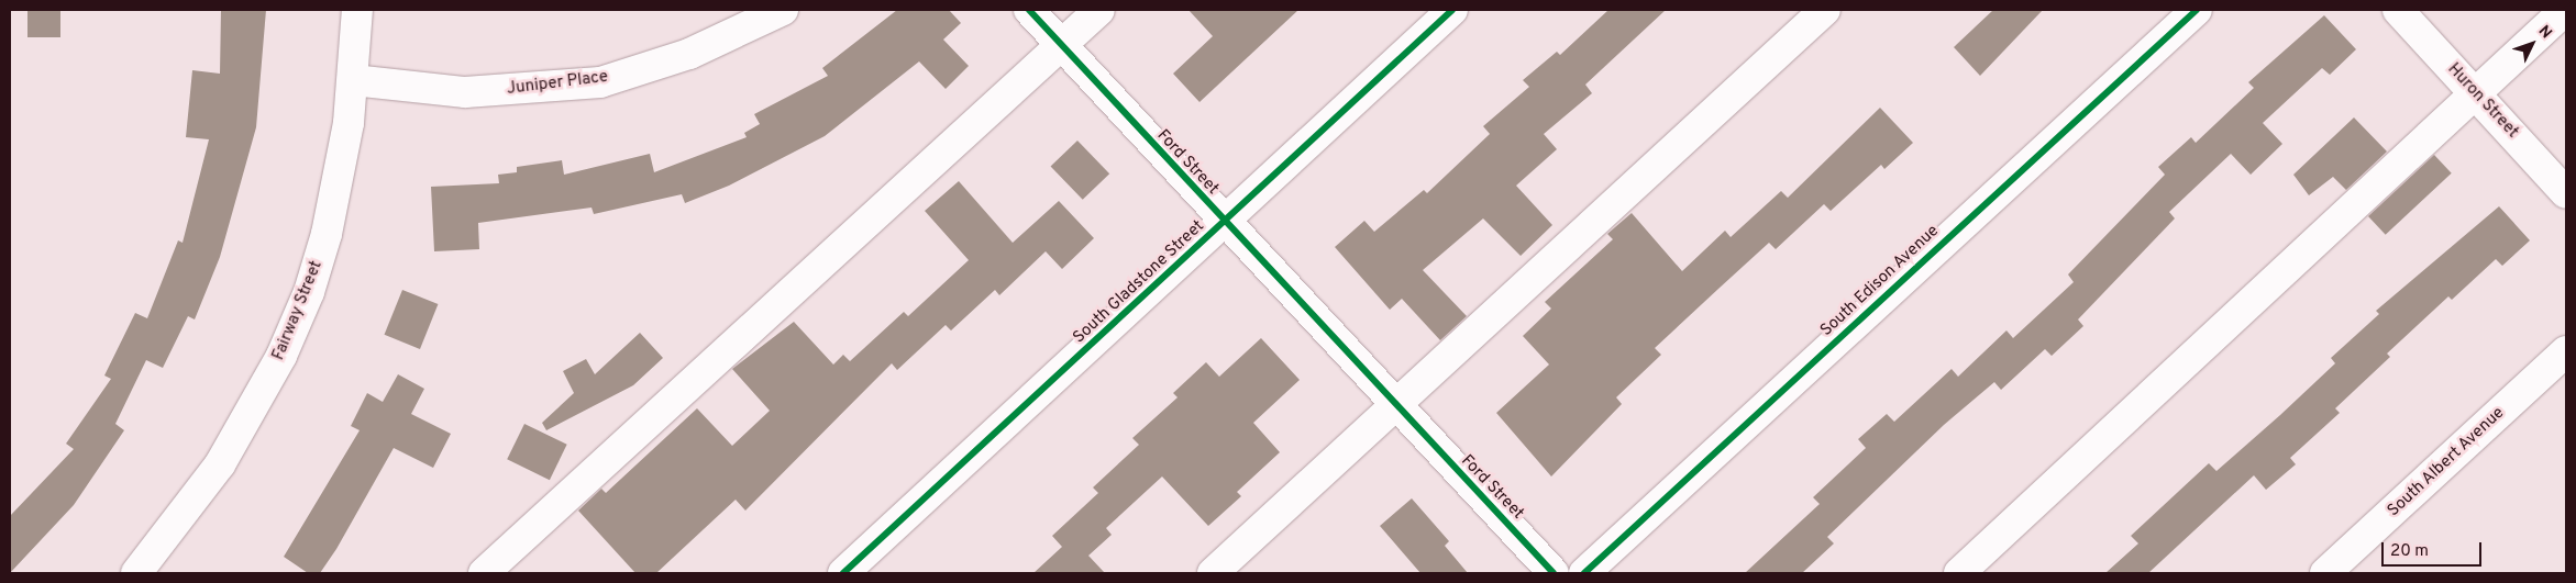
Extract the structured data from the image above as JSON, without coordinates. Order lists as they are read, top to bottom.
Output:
{
  "streets": {
    "street": [
      "Juniper Place",
      "Huron Street",
      "Ford Street",
      "South Edison Avenue",
      "South Gladstone Street",
      "Fairway Street",
      "South Albert Avenue"
    ]
  },
  "crossings": [
    ["Juniper Place", "Fairway Street"],
    ["Ford Street", "South Gladstone Street"]
  ],
  "scale_bar": "20 m",
  "north": "top right"
}
